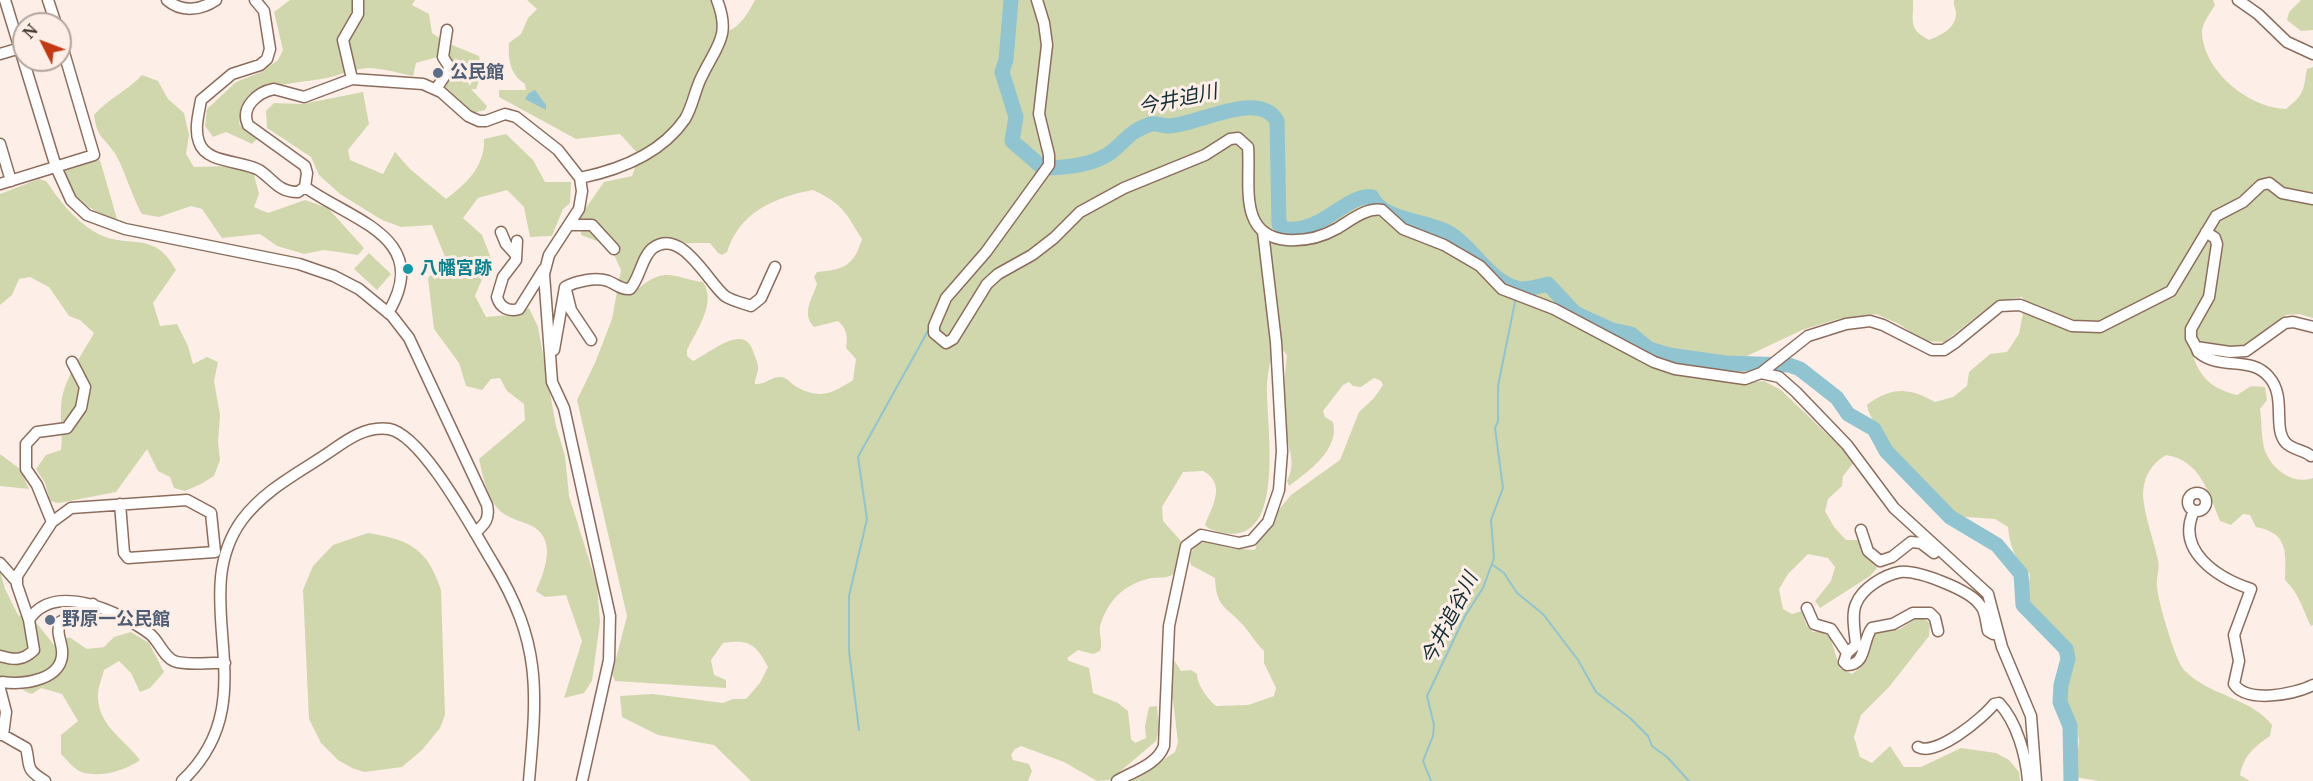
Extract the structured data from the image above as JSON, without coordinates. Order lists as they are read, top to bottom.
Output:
{
  "water": ["今井迫川", "今井追谷川"],
  "places": ["公民館", "八幡宮跡", "野原一公民館"],
  "north": "top left"
}
